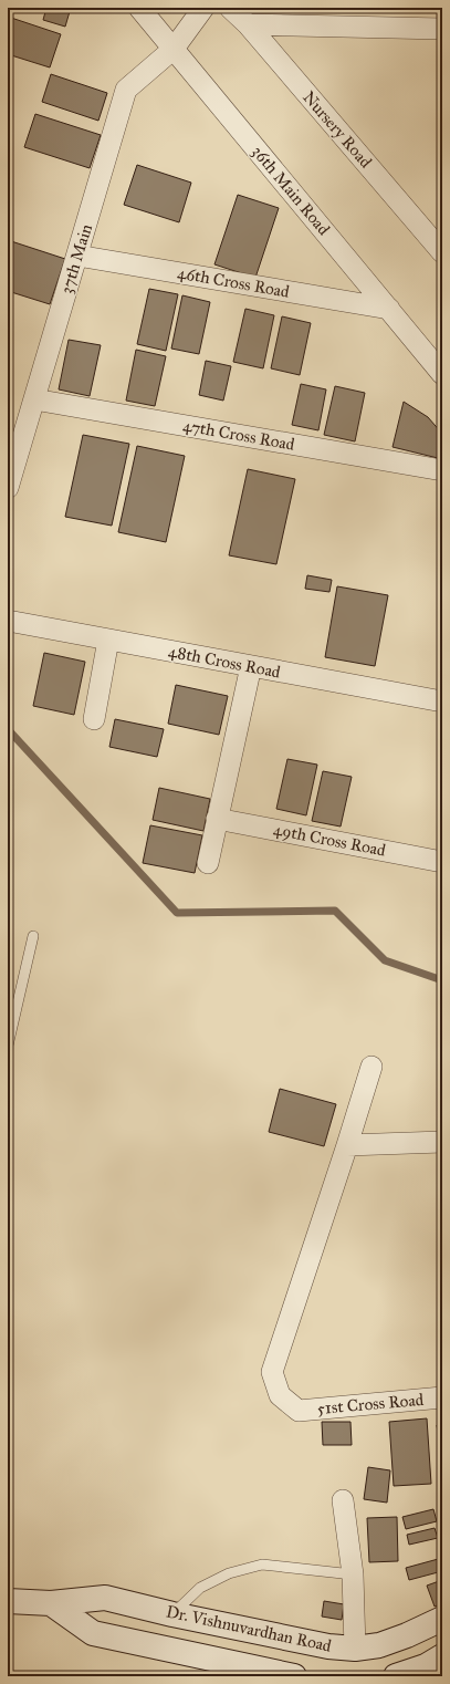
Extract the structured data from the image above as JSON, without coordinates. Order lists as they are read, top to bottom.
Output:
{
  "streets": {
    "main road": ["Dr. Vishnuvardhan Road"],
    "street": [
      "Nursery Road",
      "36th Main Road",
      "37th Main",
      "46th Cross Road",
      "47th Cross Road",
      "48th Cross Road",
      "49th Cross Road",
      "51st Cross Road"
    ]
  },
  "crossings": [
    ["36th Main Road", "37th Main"],
    ["36th Main Road", "46th Cross Road"],
    ["37th Main", "46th Cross Road"],
    ["37th Main", "47th Cross Road"]
  ]
}
